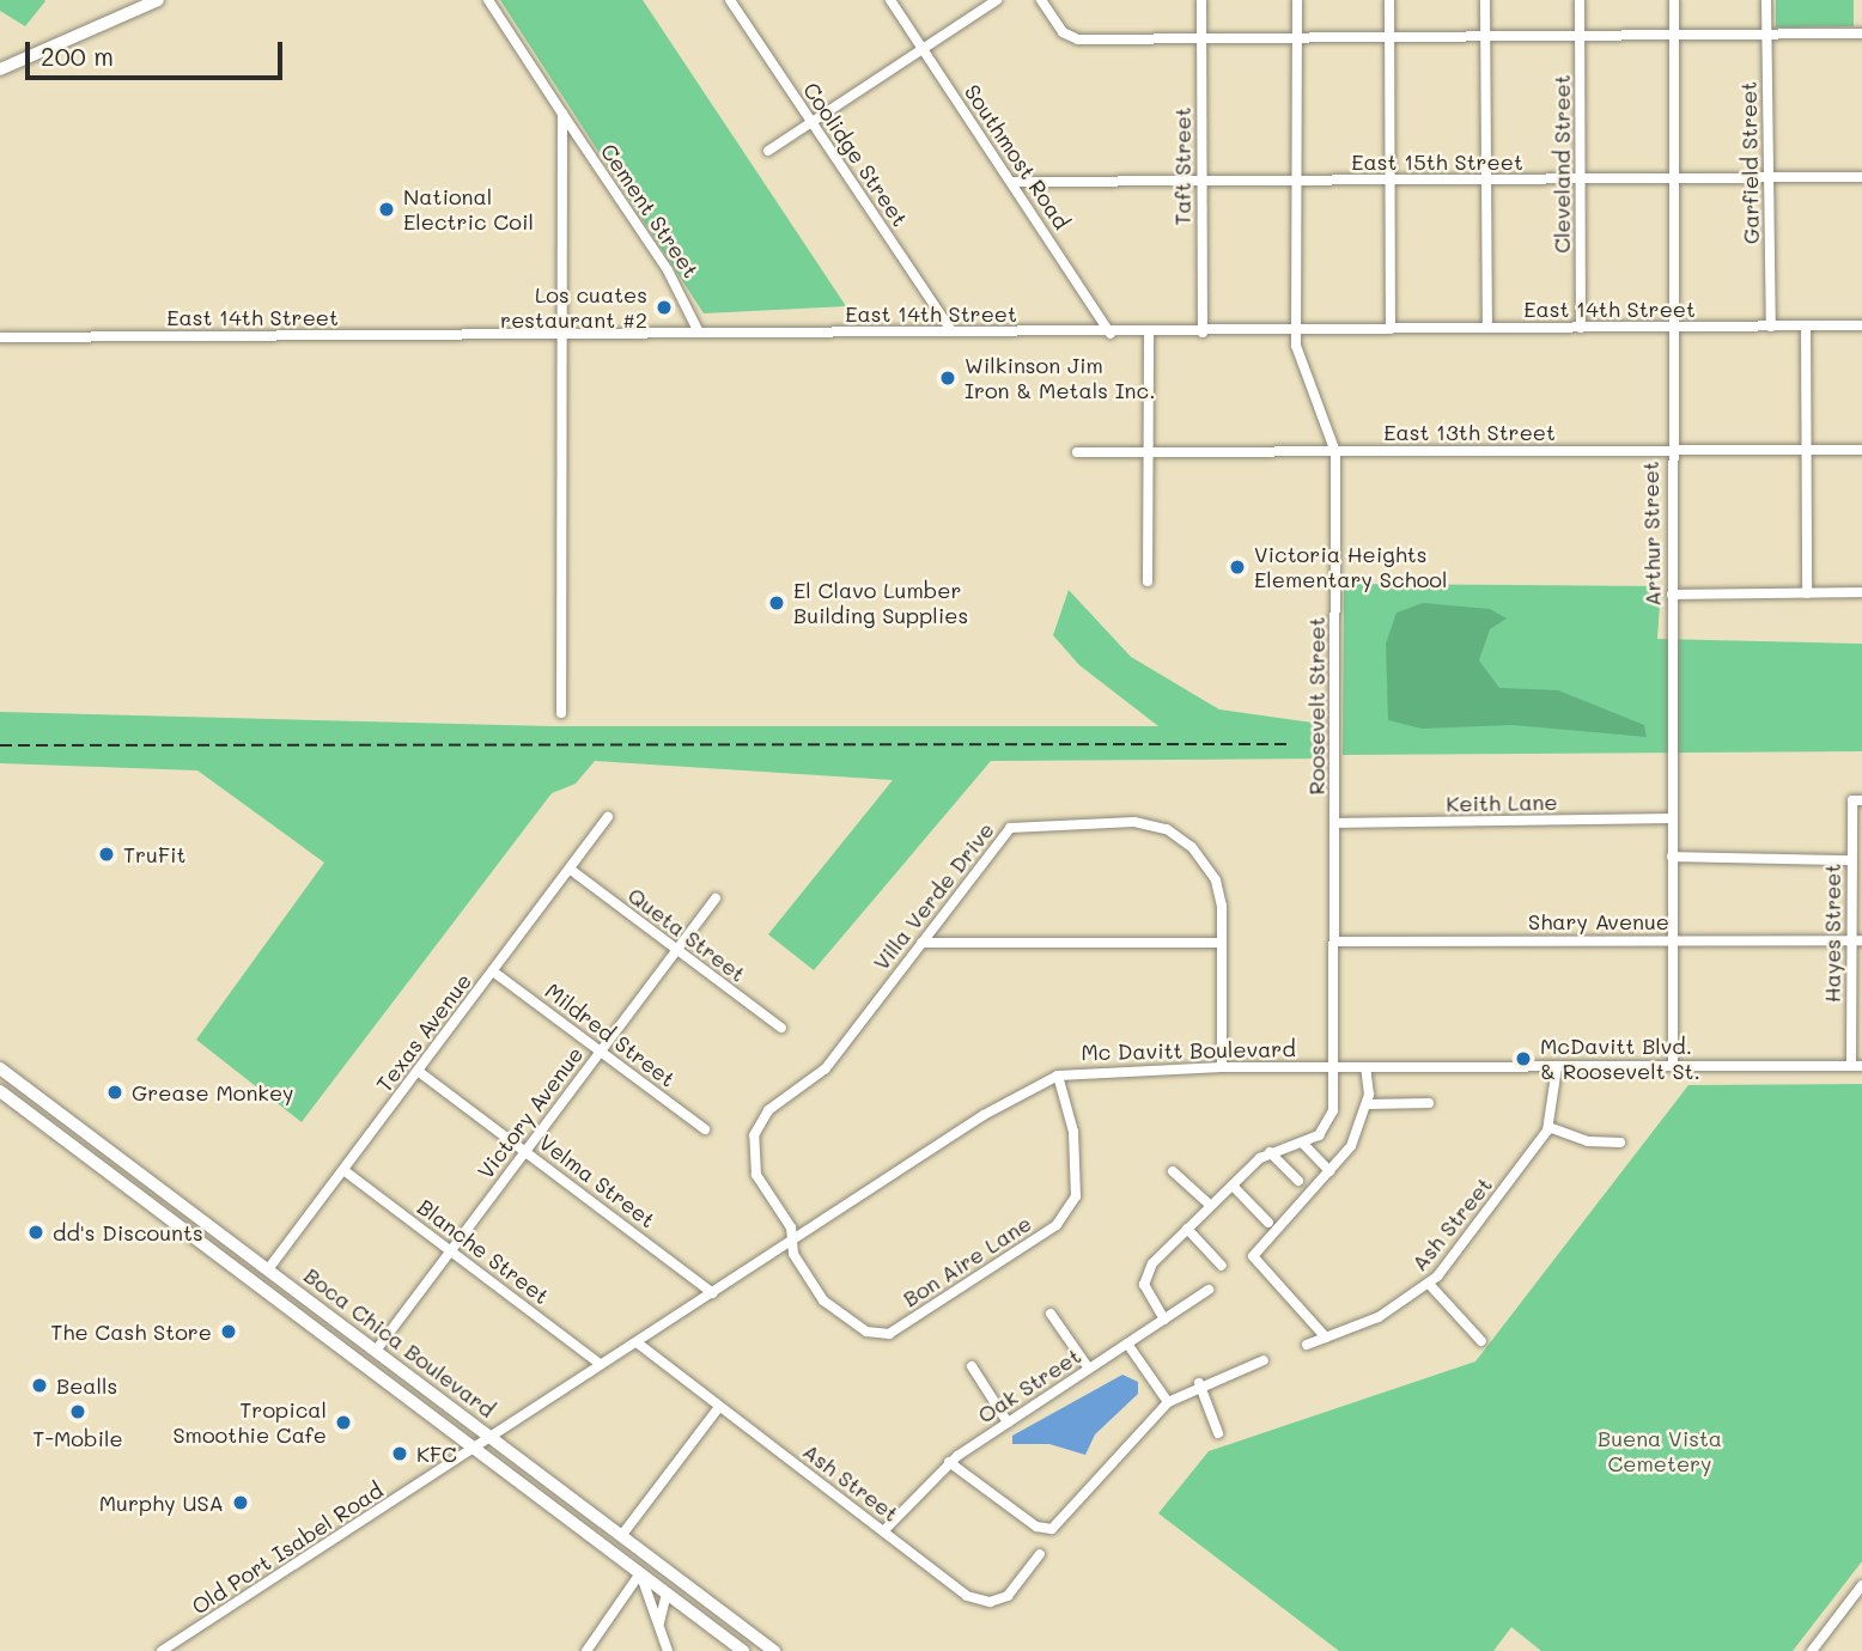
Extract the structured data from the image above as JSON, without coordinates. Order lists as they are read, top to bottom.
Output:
{
  "streets": {
    "main road": ["Boca Chica Boulevard"],
    "street": [
      "Coolidge Street",
      "Southmost Road",
      "East 15th Street",
      "Garfield Street",
      "Cleveland Street",
      "Taft Street",
      "Cement Street",
      "East 14th Street",
      "East 13th Street",
      "Arthur Street",
      "Roosevelt Street",
      "Keith Lane",
      "Villa Verde Drive",
      "Shary Avenue",
      "Hayes Street",
      "Queta Street",
      "Texas Avenue",
      "Mildred Street",
      "Mc Davitt Boulevard",
      "Victory Avenue",
      "Velma Street",
      "Ash Street",
      "Blanche Street",
      "Bon Aire Lane",
      "Oak Street",
      "Old Port Isabel Road"
    ]
  },
  "crossings": [
    ["Coolidge Street", "East 14th Street"],
    ["Southmost Road", "East 15th Street"],
    ["Southmost Road", "East 14th Street"],
    ["East 15th Street", "Garfield Street"],
    ["East 15th Street", "Cleveland Street"],
    ["East 15th Street", "Taft Street"],
    ["East 15th Street", "Arthur Street"],
    ["East 15th Street", "Roosevelt Street"],
    ["Garfield Street", "East 14th Street"],
    ["Cleveland Street", "East 14th Street"],
    ["Taft Street", "East 14th Street"],
    ["Cement Street", "East 14th Street"],
    ["East 14th Street", "Arthur Street"],
    ["East 14th Street", "Roosevelt Street"],
    ["East 13th Street", "Arthur Street"],
    ["East 13th Street", "Roosevelt Street"],
    ["Arthur Street", "Keith Lane"],
    ["Arthur Street", "Shary Avenue"],
    ["Arthur Street", "Mc Davitt Boulevard"],
    ["Roosevelt Street", "Keith Lane"],
    ["Roosevelt Street", "Shary Avenue"],
    ["Roosevelt Street", "Mc Davitt Boulevard"],
    ["Villa Verde Drive", "Mc Davitt Boulevard"],
    ["Villa Verde Drive", "Bon Aire Lane"],
    ["Shary Avenue", "Hayes Street"],
    ["Hayes Street", "Mc Davitt Boulevard"],
    ["Queta Street", "Texas Avenue"],
    ["Queta Street", "Victory Avenue"],
    ["Texas Avenue", "Mildred Street"],
    ["Texas Avenue", "Velma Street"],
    ["Texas Avenue", "Blanche Street"],
    ["Texas Avenue", "Boca Chica Boulevard"],
    ["Mildred Street", "Victory Avenue"],
    ["Mc Davitt Boulevard", "Velma Street"],
    ["Mc Davitt Boulevard", "Ash Street"],
    ["Mc Davitt Boulevard", "Blanche Street"],
    ["Mc Davitt Boulevard", "Bon Aire Lane"],
    ["Mc Davitt Boulevard", "Boca Chica Boulevard"],
    ["Mc Davitt Boulevard", "Old Port Isabel Road"],
    ["Victory Avenue", "Velma Street"],
    ["Victory Avenue", "Blanche Street"],
    ["Victory Avenue", "Boca Chica Boulevard"],
    ["Ash Street", "Oak Street"],
    ["Boca Chica Boulevard", "Old Port Isabel Road"]
  ],
  "parks": ["Buena Vista Cemetery"],
  "places": [
    "National Electric Coil",
    "Los cuates restaurant #2",
    "Wilkinson Jim Iron & Metals Inc.",
    "Victoria Heights Elementary School",
    "El Clavo Lumber Building Supplies",
    "TruFit",
    "McDavitt Blvd. & Roosevelt St.",
    "Grease Monkey",
    "dd's Discounts",
    "The Cash Store",
    "Bealls",
    "T-Mobile",
    "Tropical Smoothie Cafe",
    "KFC",
    "Murphy USA"
  ],
  "scale_bar": "200 m"
}
